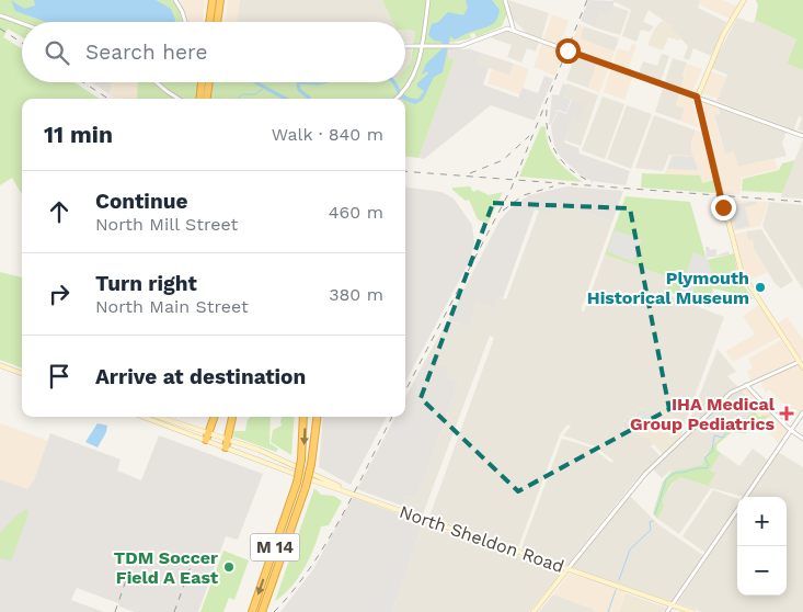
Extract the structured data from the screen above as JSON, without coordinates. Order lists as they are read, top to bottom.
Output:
{
  "streets": {
    "highway": ["M 14"],
    "main road": ["North Sheldon Road"]
  },
  "places": {
    "other": ["Plymouth Historical Museum", "TDM Soccer Field A East"],
    "health": ["IHA Medical Group Pediatrics"]
  },
  "page": {
    "search": "Search here",
    "heading": ["11 min", "Walk · 840 m"],
    "list": [
      ["Continue", "North Mill Street", "460 m"],
      ["Turn right", "North Main Street", "380 m"],
      "Arrive at destination"
    ],
    "map_buttons": ["+", "−"]
  }
}
